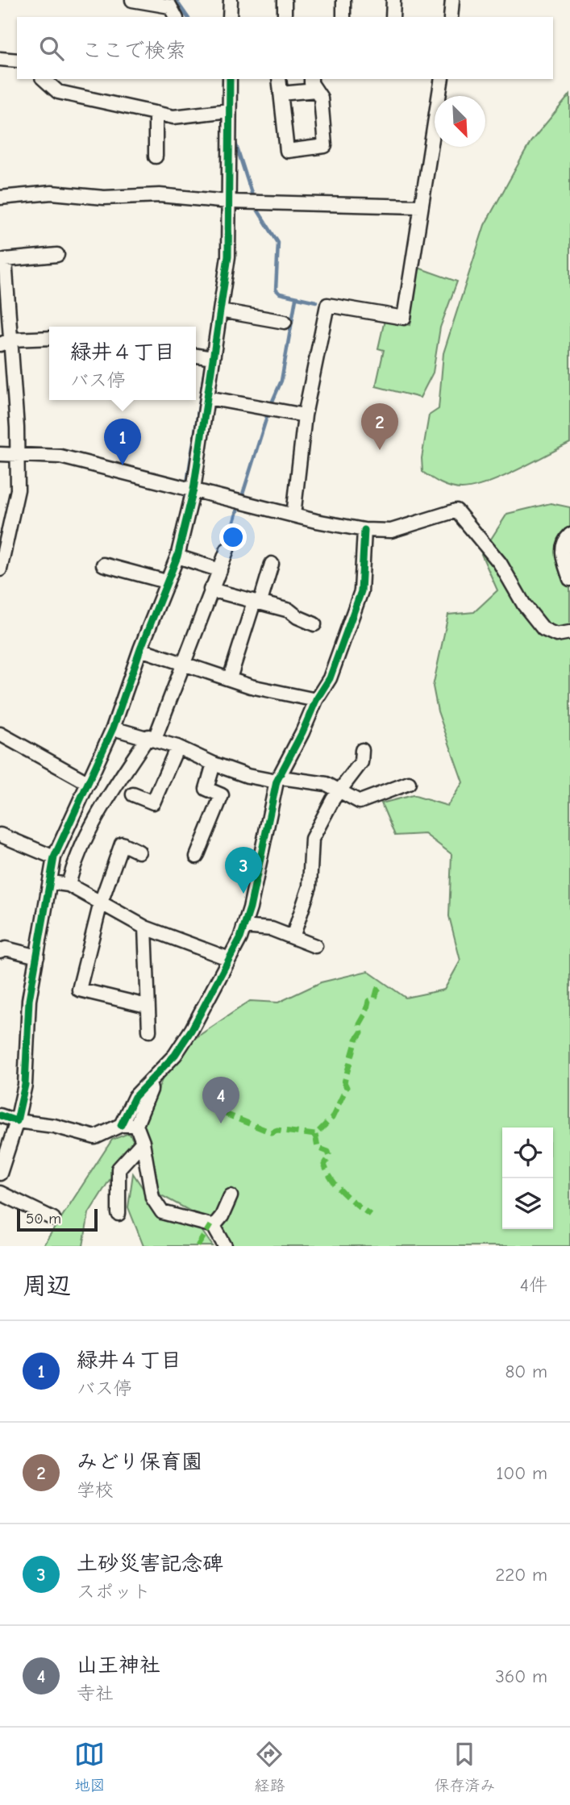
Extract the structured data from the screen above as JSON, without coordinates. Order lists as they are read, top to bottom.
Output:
{
  "scale_bar": "50 m",
  "north": "bottom right",
  "page": {
    "search": "ここで検索",
    "popup": ["緑井４丁目", "バス停"],
    "pins": [
      "2",
      "1",
      "3",
      "4"
    ],
    "scale": "50 m",
    "heading": ["周辺", "4件"],
    "list": [
      {
        "mark": "1",
        "name": "緑井４丁目",
        "note": "バス停",
        "value": "80 m"
      },
      {
        "mark": "2",
        "name": "みどり保育園",
        "note": "学校",
        "value": "100 m"
      },
      {
        "mark": "3",
        "name": "土砂災害記念碑",
        "note": "スポット",
        "value": "220 m"
      },
      {
        "mark": "4",
        "name": "山王神社",
        "note": "寺社",
        "value": "360 m"
      }
    ],
    "nav": ["地図", "経路", "保存済み"]
  }
}
